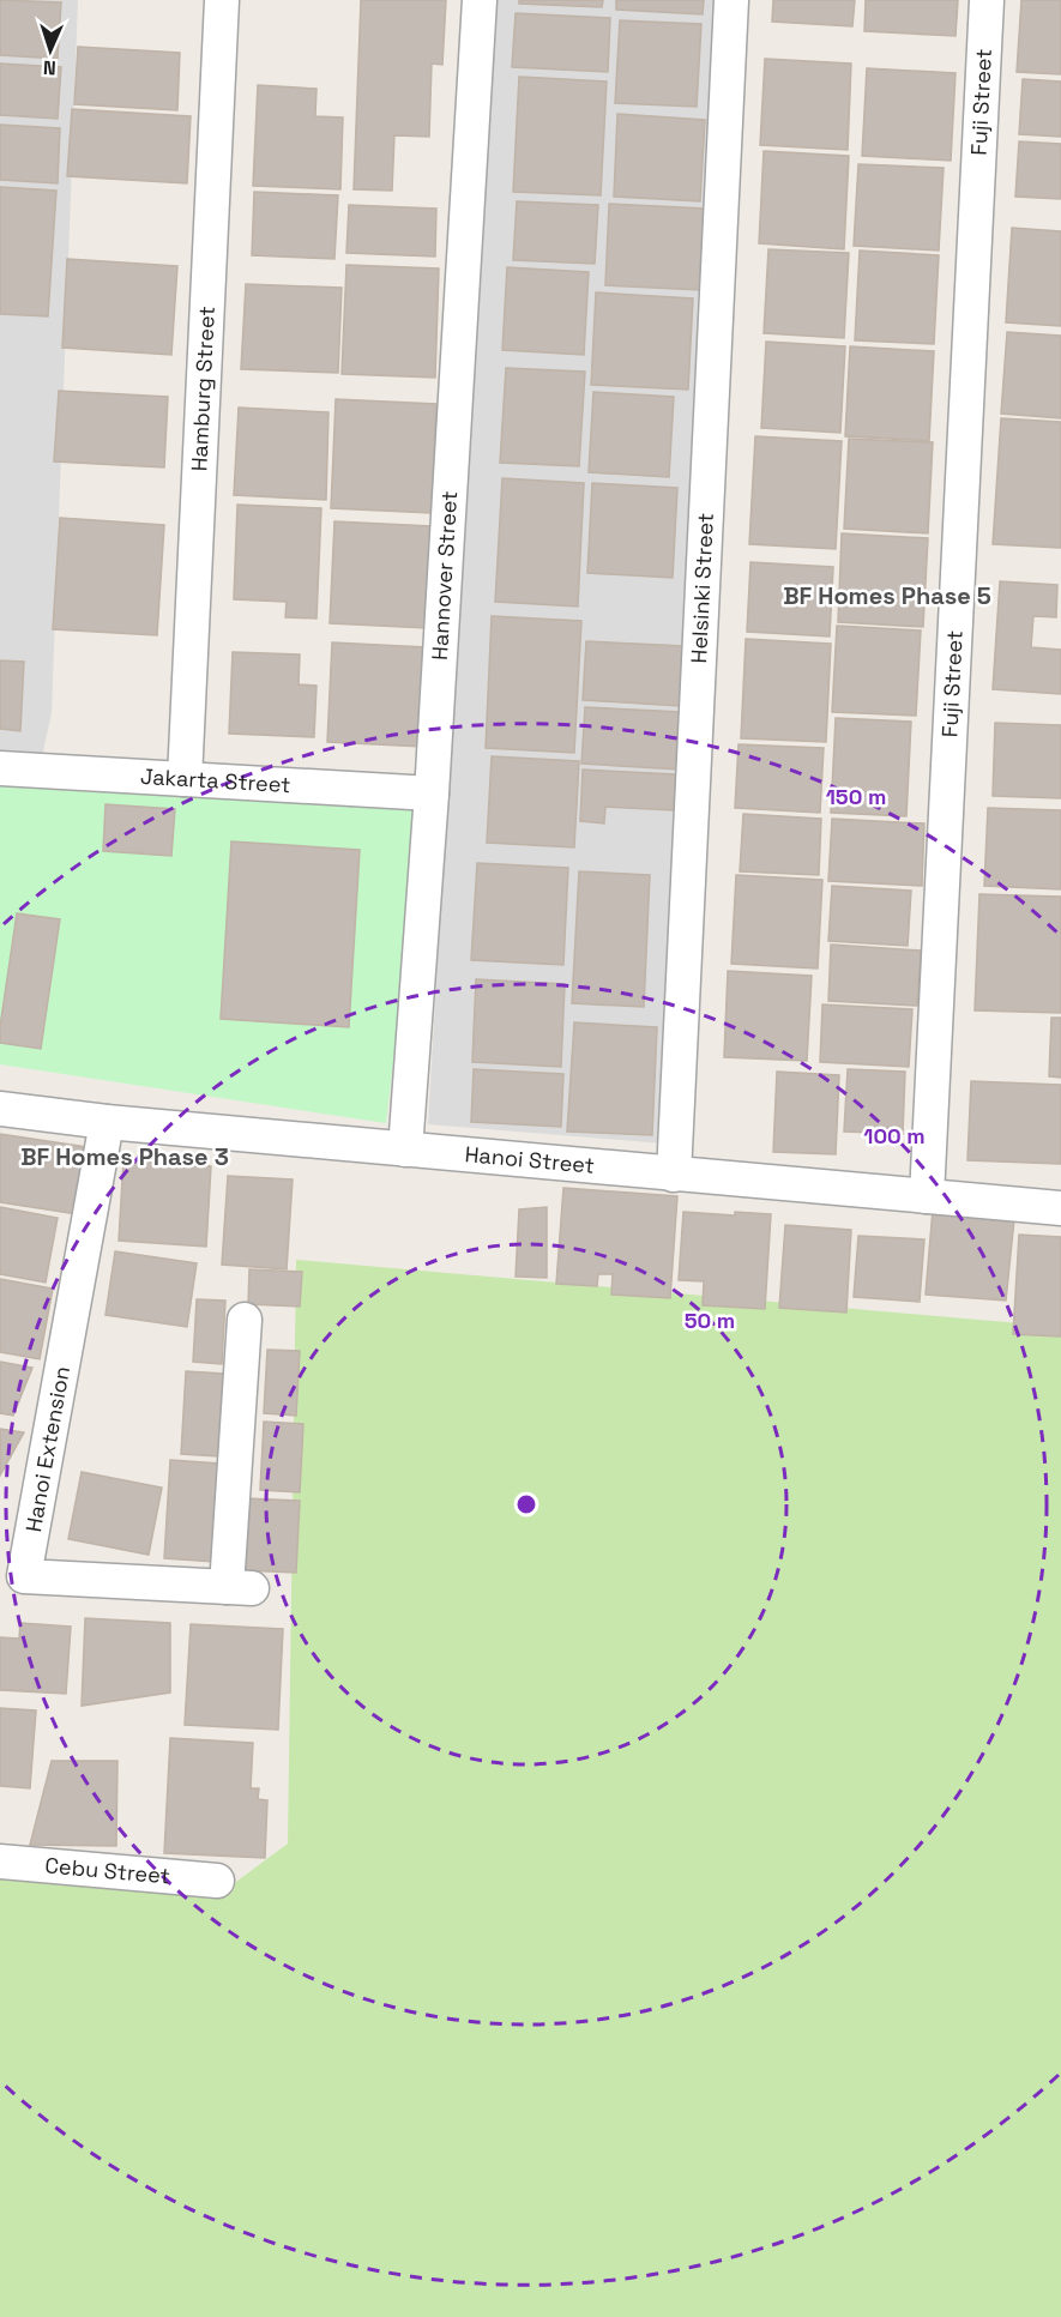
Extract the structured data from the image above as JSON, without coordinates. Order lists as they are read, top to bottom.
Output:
{
  "streets": {
    "street": [
      "Fuji Street",
      "Hamburg Street",
      "Hannover Street",
      "Helsinki Street",
      "Jakarta Street",
      "Hanoi Street",
      "Hanoi Extension",
      "Cebu Street"
    ]
  },
  "crossings": [
    ["Fuji Street", "Hanoi Street"],
    ["Hamburg Street", "Jakarta Street"],
    ["Hannover Street", "Jakarta Street"],
    ["Hannover Street", "Hanoi Street"],
    ["Helsinki Street", "Hanoi Street"],
    ["Hanoi Street", "Hanoi Extension"]
  ],
  "districts": ["BF Homes Phase 5", "BF Homes Phase 3"],
  "north": "bottom",
  "rings": ["150 m", "100 m", "50 m"]
}
